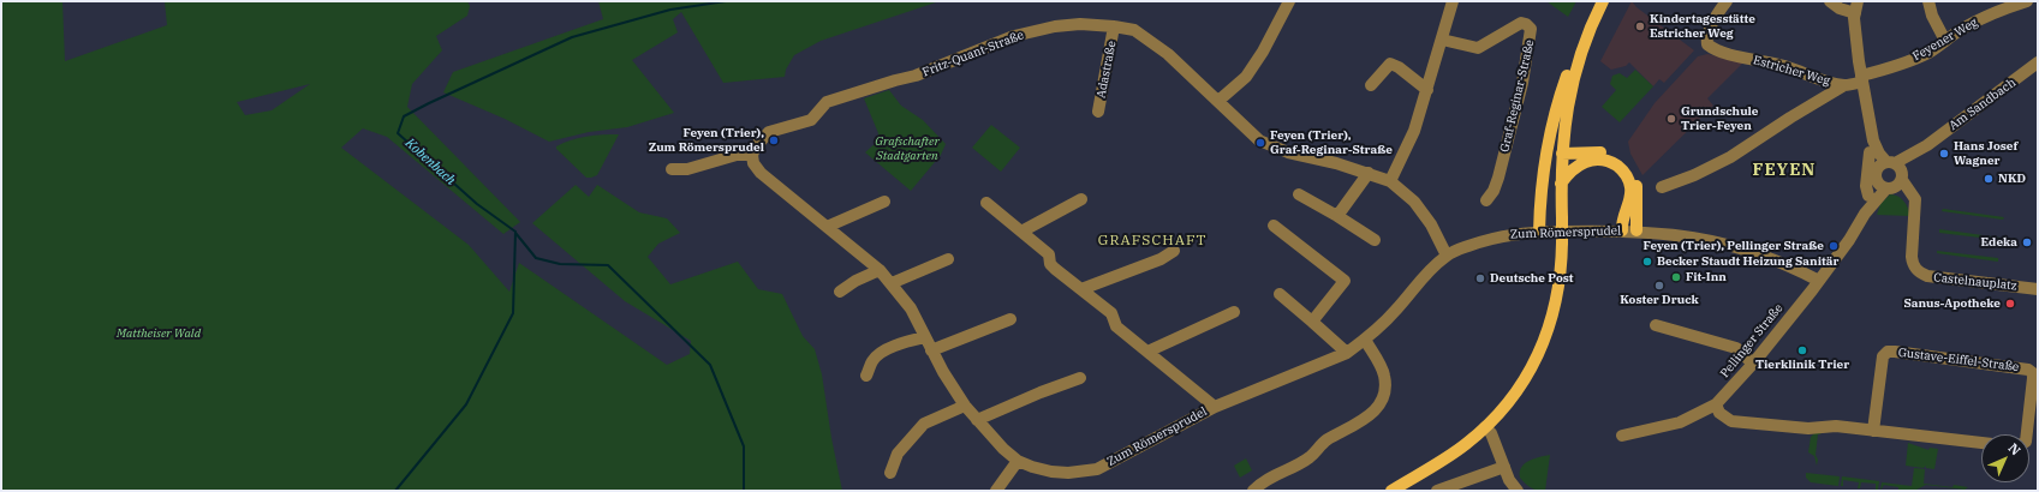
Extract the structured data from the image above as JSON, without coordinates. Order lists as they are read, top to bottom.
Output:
{
  "streets": {
    "street": [
      "Feyener Weg",
      "Fritz-Quant-Straße",
      "Adastraße",
      "Estricher Weg",
      "Graf-Reginar-Straße",
      "Am Sandbach",
      "Zum Römersprudel",
      "Castelnauplatz",
      "Pellinger Straße",
      "Gustave-Eiffel-Straße"
    ]
  },
  "crossings": [
    ["Feyener Weg", "Estricher Weg"],
    ["Feyener Weg", "Pellinger Straße"],
    ["Fritz-Quant-Straße", "Adastraße"],
    ["Fritz-Quant-Straße", "Zum Römersprudel"],
    ["Estricher Weg", "Pellinger Straße"],
    ["Am Sandbach", "Castelnauplatz"],
    ["Am Sandbach", "Pellinger Straße"],
    ["Zum Römersprudel", "Pellinger Straße"],
    ["Castelnauplatz", "Pellinger Straße"]
  ],
  "districts": ["FEYEN", "GRAFSCHAFT"],
  "water": ["Kobenbach"],
  "parks": ["Grafschafter Stadtgarten", "Mattheiser Wald"],
  "places": [
    "Kindertagesstätte Estricher Weg",
    "Grundschule Trier-Feyen",
    "Feyen (Trier), Zum Römersprudel",
    "Feyen (Trier), Graf-Reginar-Straße",
    "Hans Josef Wagner",
    "NKD",
    "Edeka",
    "Feyen (Trier), Pellinger Straße",
    "Becker Staudt Heizung Sanitär",
    "Fit-Inn",
    "Deutsche Post",
    "Koster Druck",
    "Sanus-Apotheke",
    "Tierklinik Trier"
  ],
  "north": "top right"
}
